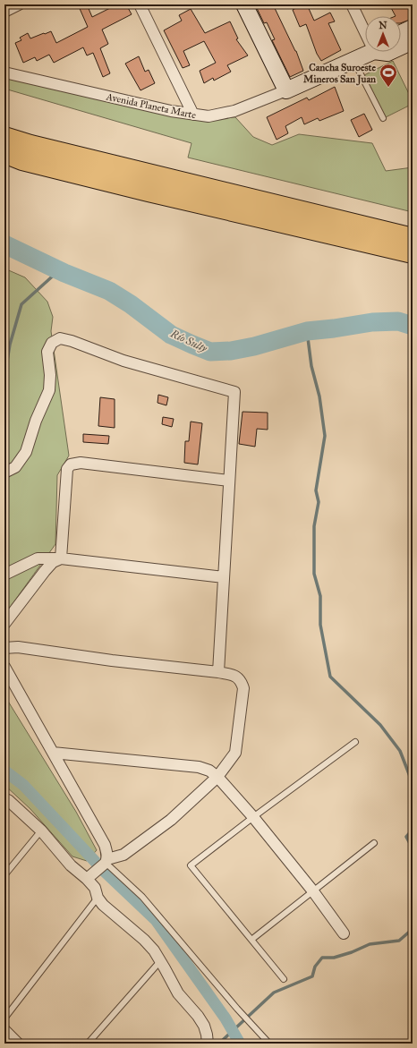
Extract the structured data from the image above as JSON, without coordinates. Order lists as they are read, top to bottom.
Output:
{
  "streets": {
    "street": ["Avenida Planeta Marte"]
  },
  "water": ["Río Sulty"],
  "places": {
    "sports": ["Cancha Suroeste Mineros San Juan"]
  },
  "north": "top"
}
